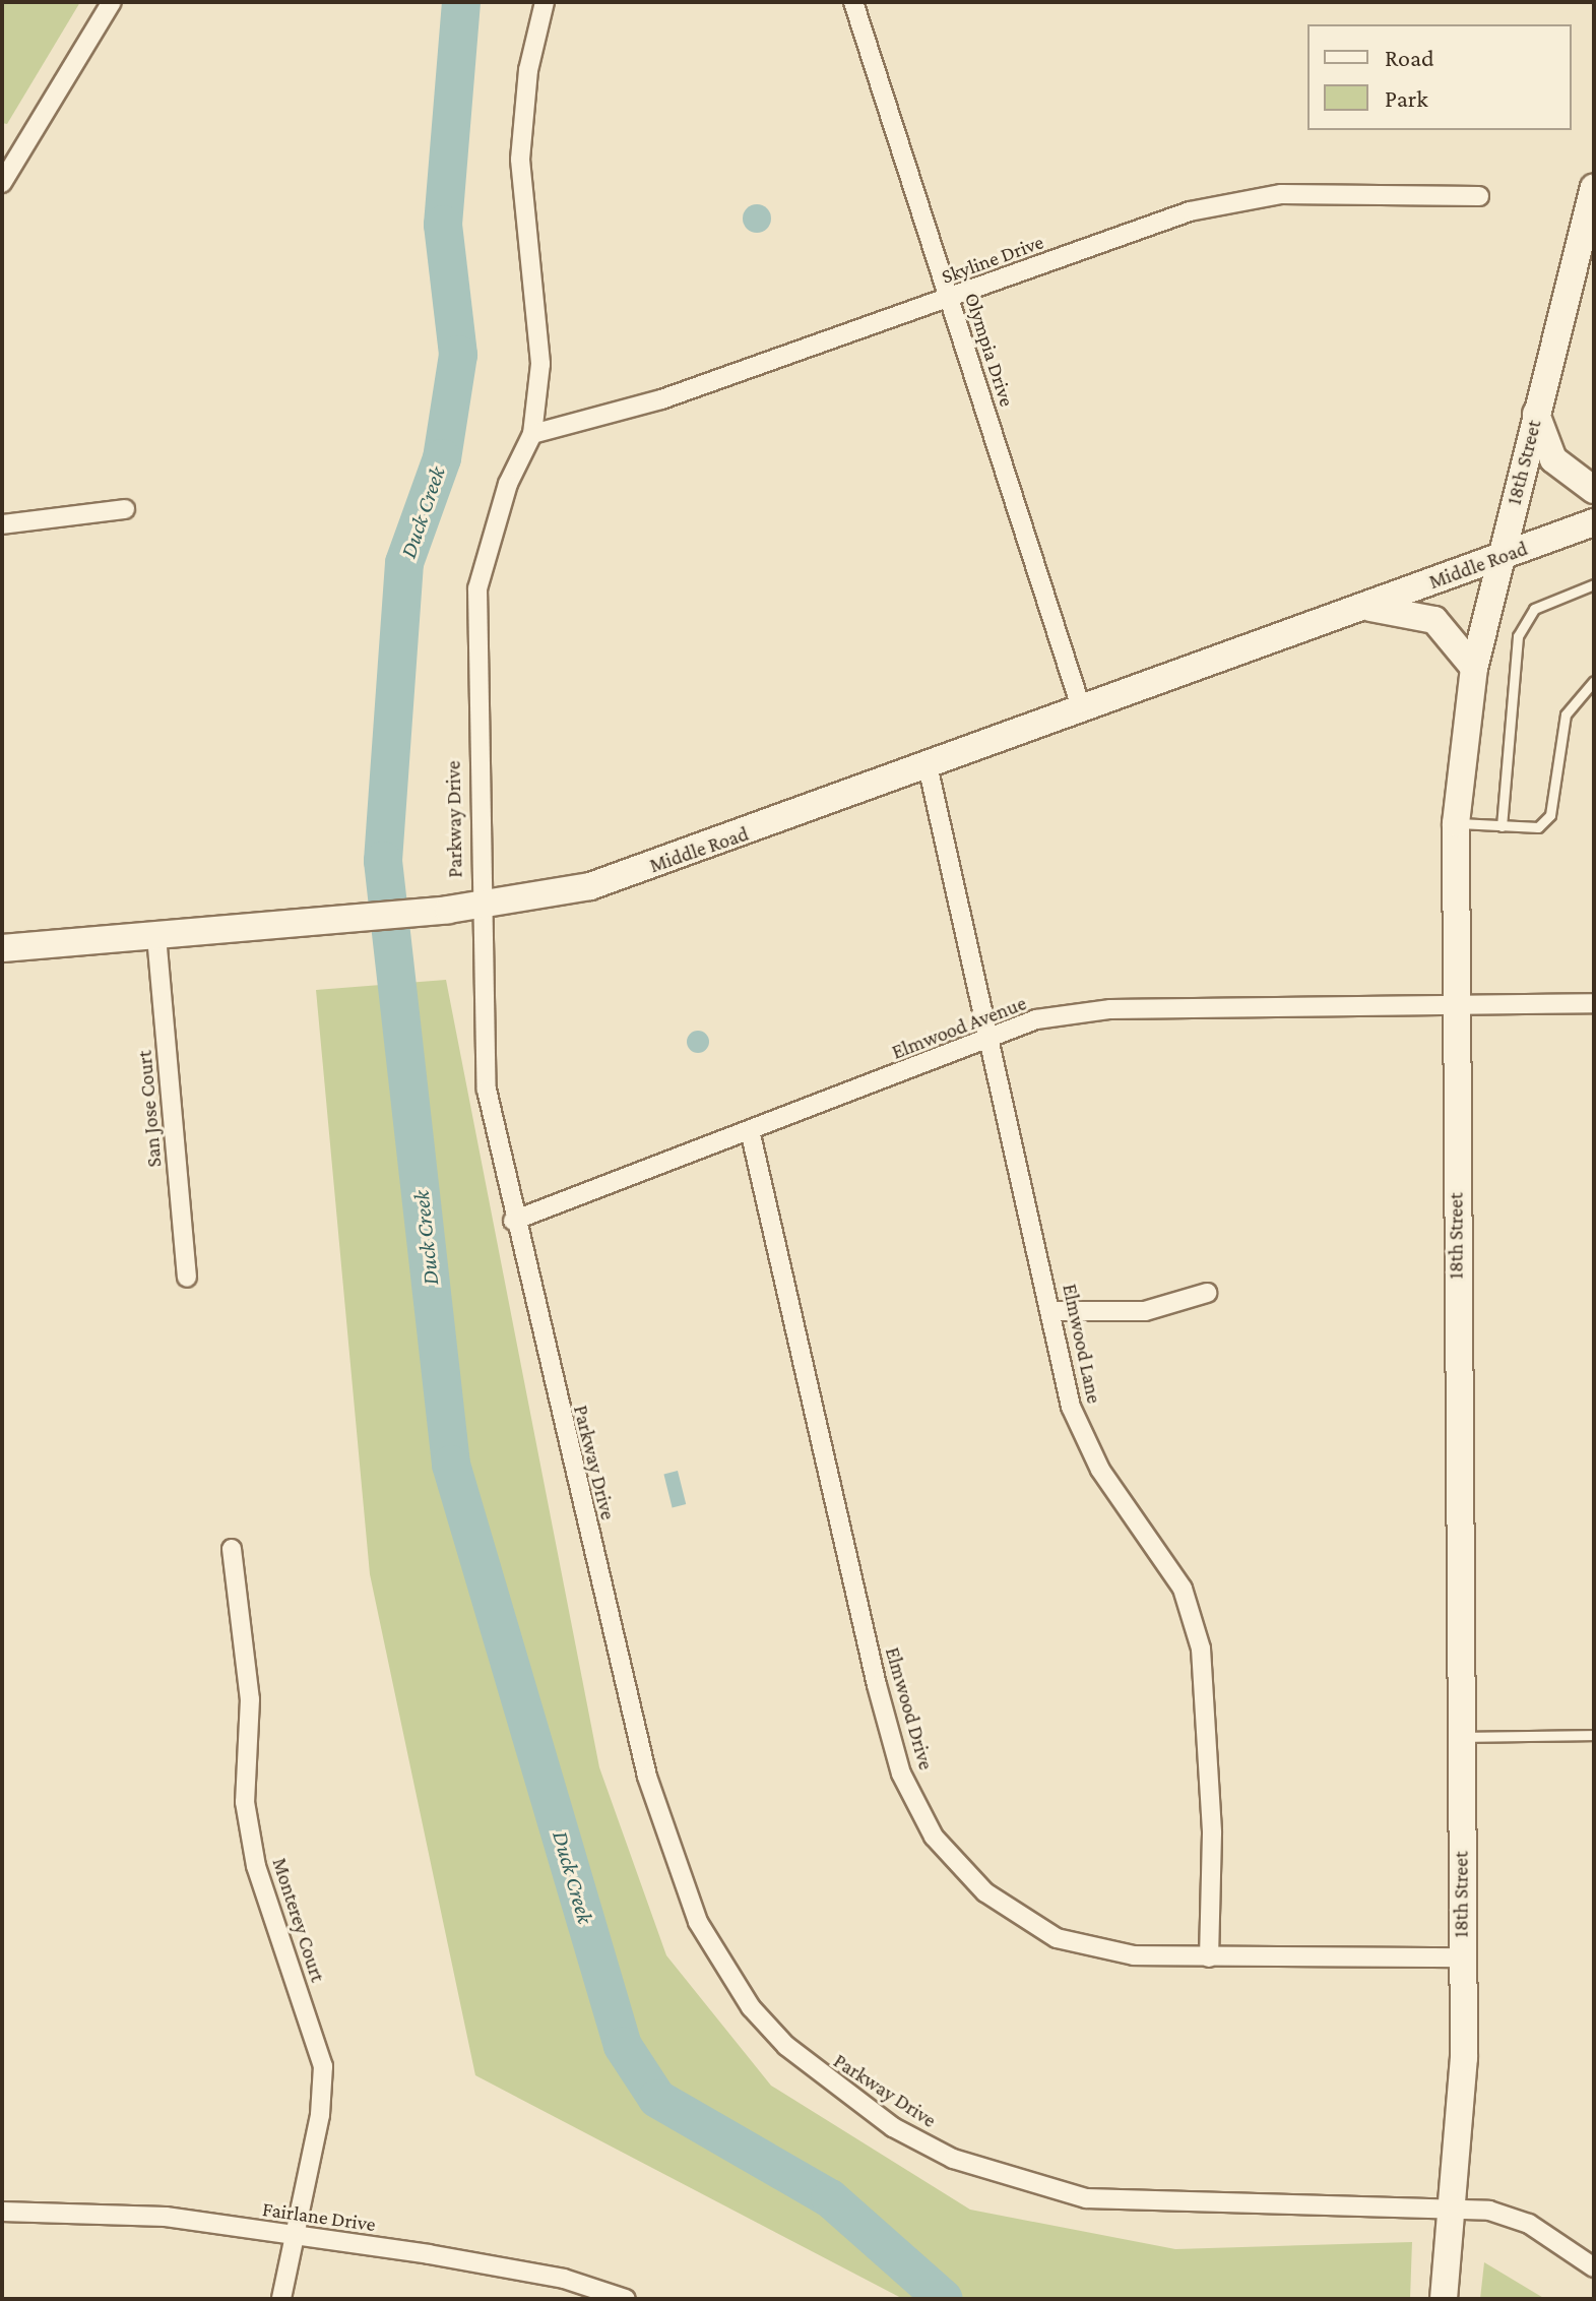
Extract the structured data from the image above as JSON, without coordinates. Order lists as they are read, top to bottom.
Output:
{
  "streets": {
    "street": [
      "Skyline Drive",
      "Olympia Drive",
      "18th Street",
      "Middle Road",
      "Parkway Drive",
      "Elmwood Avenue",
      "San Jose Court",
      "Elmwood Lane",
      "Elmwood Drive",
      "Monterey Court",
      "Fairlane Drive"
    ]
  },
  "crossings": [
    ["Skyline Drive", "Olympia Drive"],
    ["Skyline Drive", "Parkway Drive"],
    ["Olympia Drive", "Middle Road"],
    ["18th Street", "Middle Road"],
    ["18th Street", "Parkway Drive"],
    ["18th Street", "Elmwood Avenue"],
    ["18th Street", "Elmwood Drive"],
    ["Middle Road", "Parkway Drive"],
    ["Middle Road", "San Jose Court"],
    ["Middle Road", "Elmwood Lane"],
    ["Parkway Drive", "Elmwood Avenue"],
    ["Elmwood Avenue", "Elmwood Lane"],
    ["Elmwood Avenue", "Elmwood Drive"],
    ["Elmwood Lane", "Elmwood Drive"],
    ["Monterey Court", "Fairlane Drive"]
  ],
  "water": ["Duck Creek"],
  "legend": ["Road", "Park"]
}
